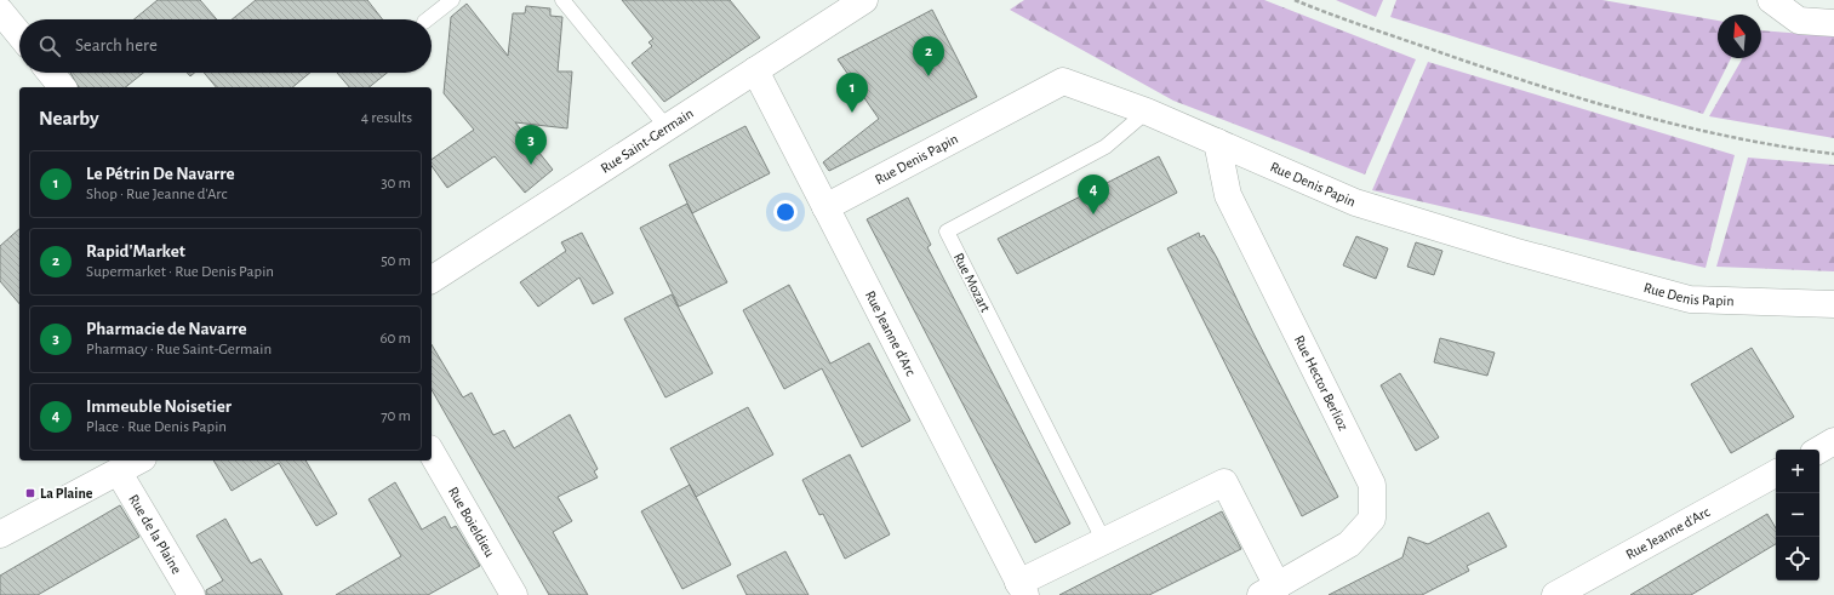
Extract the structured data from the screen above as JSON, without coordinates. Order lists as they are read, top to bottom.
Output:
{
  "streets": {
    "street": [
      "Rue Saint-Germain",
      "Rue Denis Papin",
      "Rue Jeanne d'Arc",
      "Rue Hector Berlioz",
      "Rue Boieldieu",
      "Rue de la Plaine"
    ],
    "lane": ["Rue Mozart"]
  },
  "crossings": [
    ["Rue Saint-Germain", "Rue Jeanne d'Arc"],
    ["Rue Denis Papin", "Rue Mozart"],
    ["Rue Denis Papin", "Rue Jeanne d'Arc"],
    ["Rue Denis Papin", "Rue Hector Berlioz"]
  ],
  "places": {
    "transit": ["La Plaine"]
  },
  "north": "top",
  "page": {
    "search": "Search here",
    "pins": [
      "2",
      "1",
      "3",
      "4"
    ],
    "heading": ["Nearby", "4 results"],
    "list": [
      {
        "mark": "1",
        "name": "Le Pétrin De Navarre",
        "note": "Shop · Rue Jeanne d'Arc",
        "value": "30 m"
      },
      {
        "mark": "2",
        "name": "Rapid'Market",
        "note": "Supermarket · Rue Denis Papin",
        "value": "50 m"
      },
      {
        "mark": "3",
        "name": "Pharmacie de Navarre",
        "note": "Pharmacy · Rue Saint-Germain",
        "value": "60 m"
      },
      {
        "mark": "4",
        "name": "Immeuble Noisetier",
        "note": "Place · Rue Denis Papin",
        "value": "70 m"
      }
    ],
    "map_buttons": ["+", "−"]
  }
}
